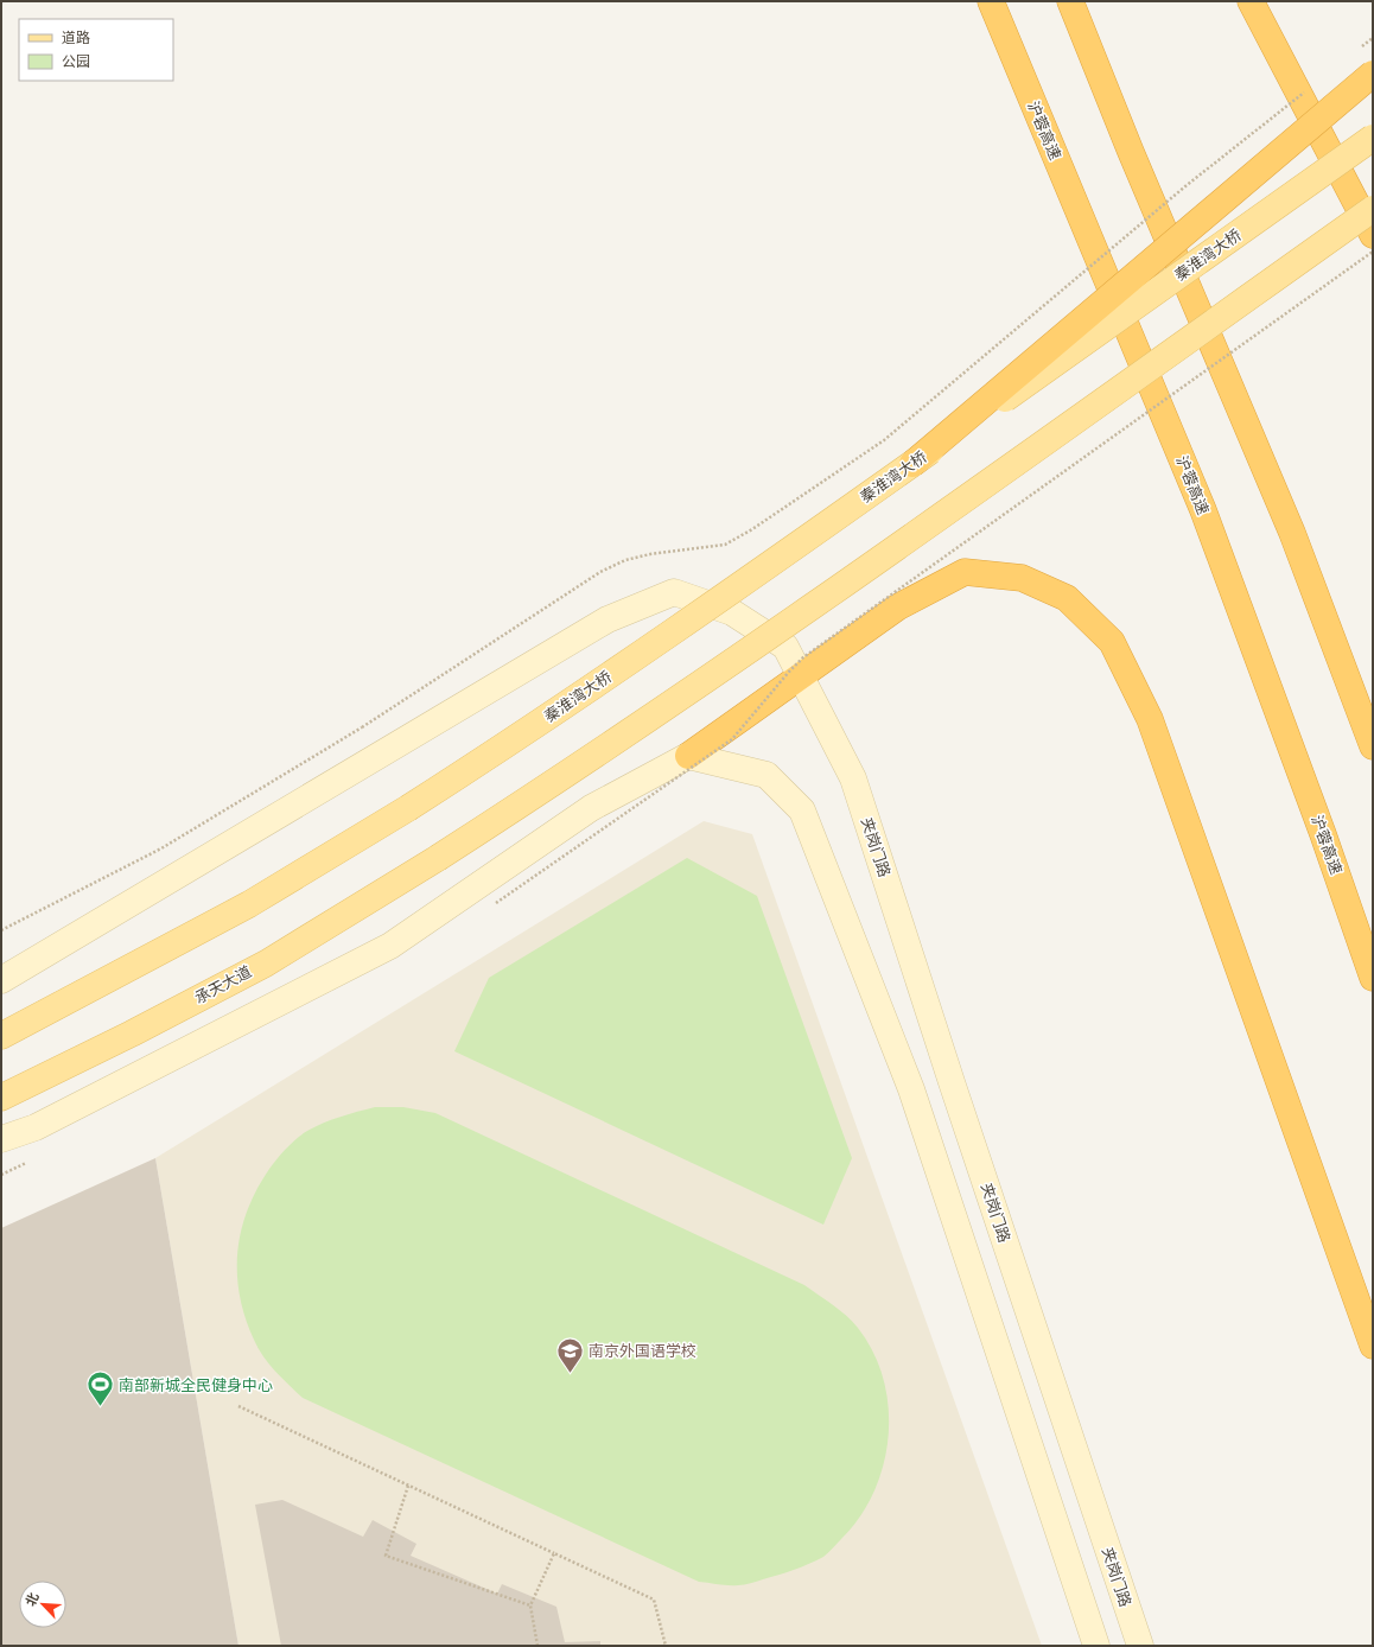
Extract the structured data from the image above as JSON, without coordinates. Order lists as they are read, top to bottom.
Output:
{
  "streets": {
    "highway": ["沪蓉高速"],
    "main road": ["秦淮湾大桥", "承天大道"],
    "street": ["夹岗门路"]
  },
  "places": {
    "school or university": ["南京外国语学校"],
    "sports": ["南部新城全民健身中心"]
  },
  "legend": ["道路", "公园"],
  "north": "top left"
}
